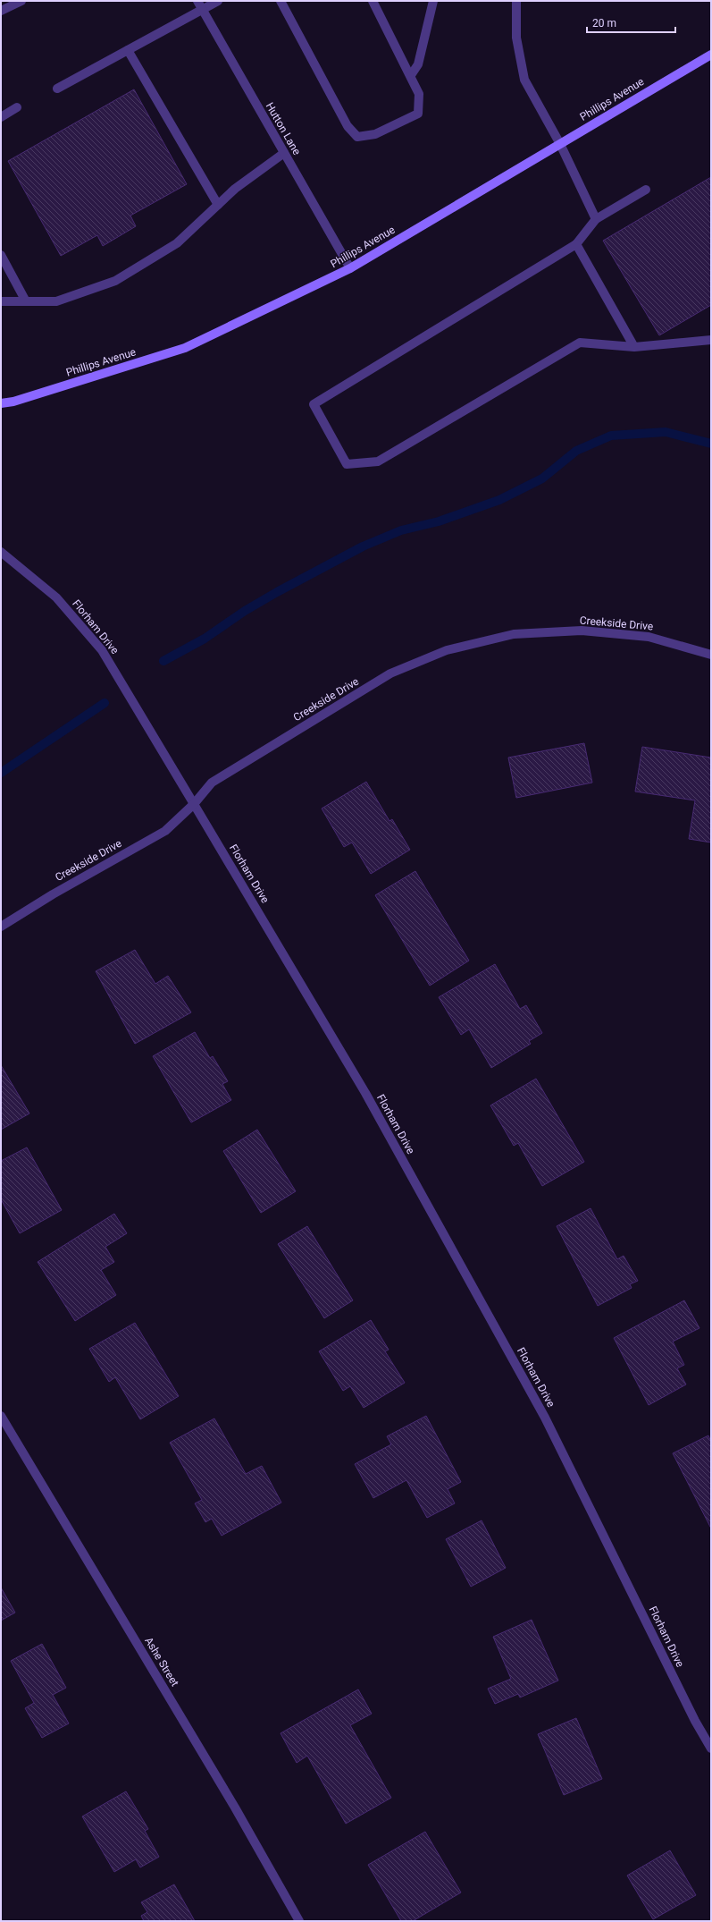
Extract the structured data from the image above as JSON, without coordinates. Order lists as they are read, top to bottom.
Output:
{
  "streets": {
    "street": [
      "Phillips Avenue",
      "Hutton Lane",
      "Creekside Drive",
      "Florham Drive",
      "Ashe Street"
    ]
  },
  "crossings": [
    ["Phillips Avenue", "Hutton Lane"],
    ["Creekside Drive", "Florham Drive"]
  ],
  "scale_bar": "20 m"
}
